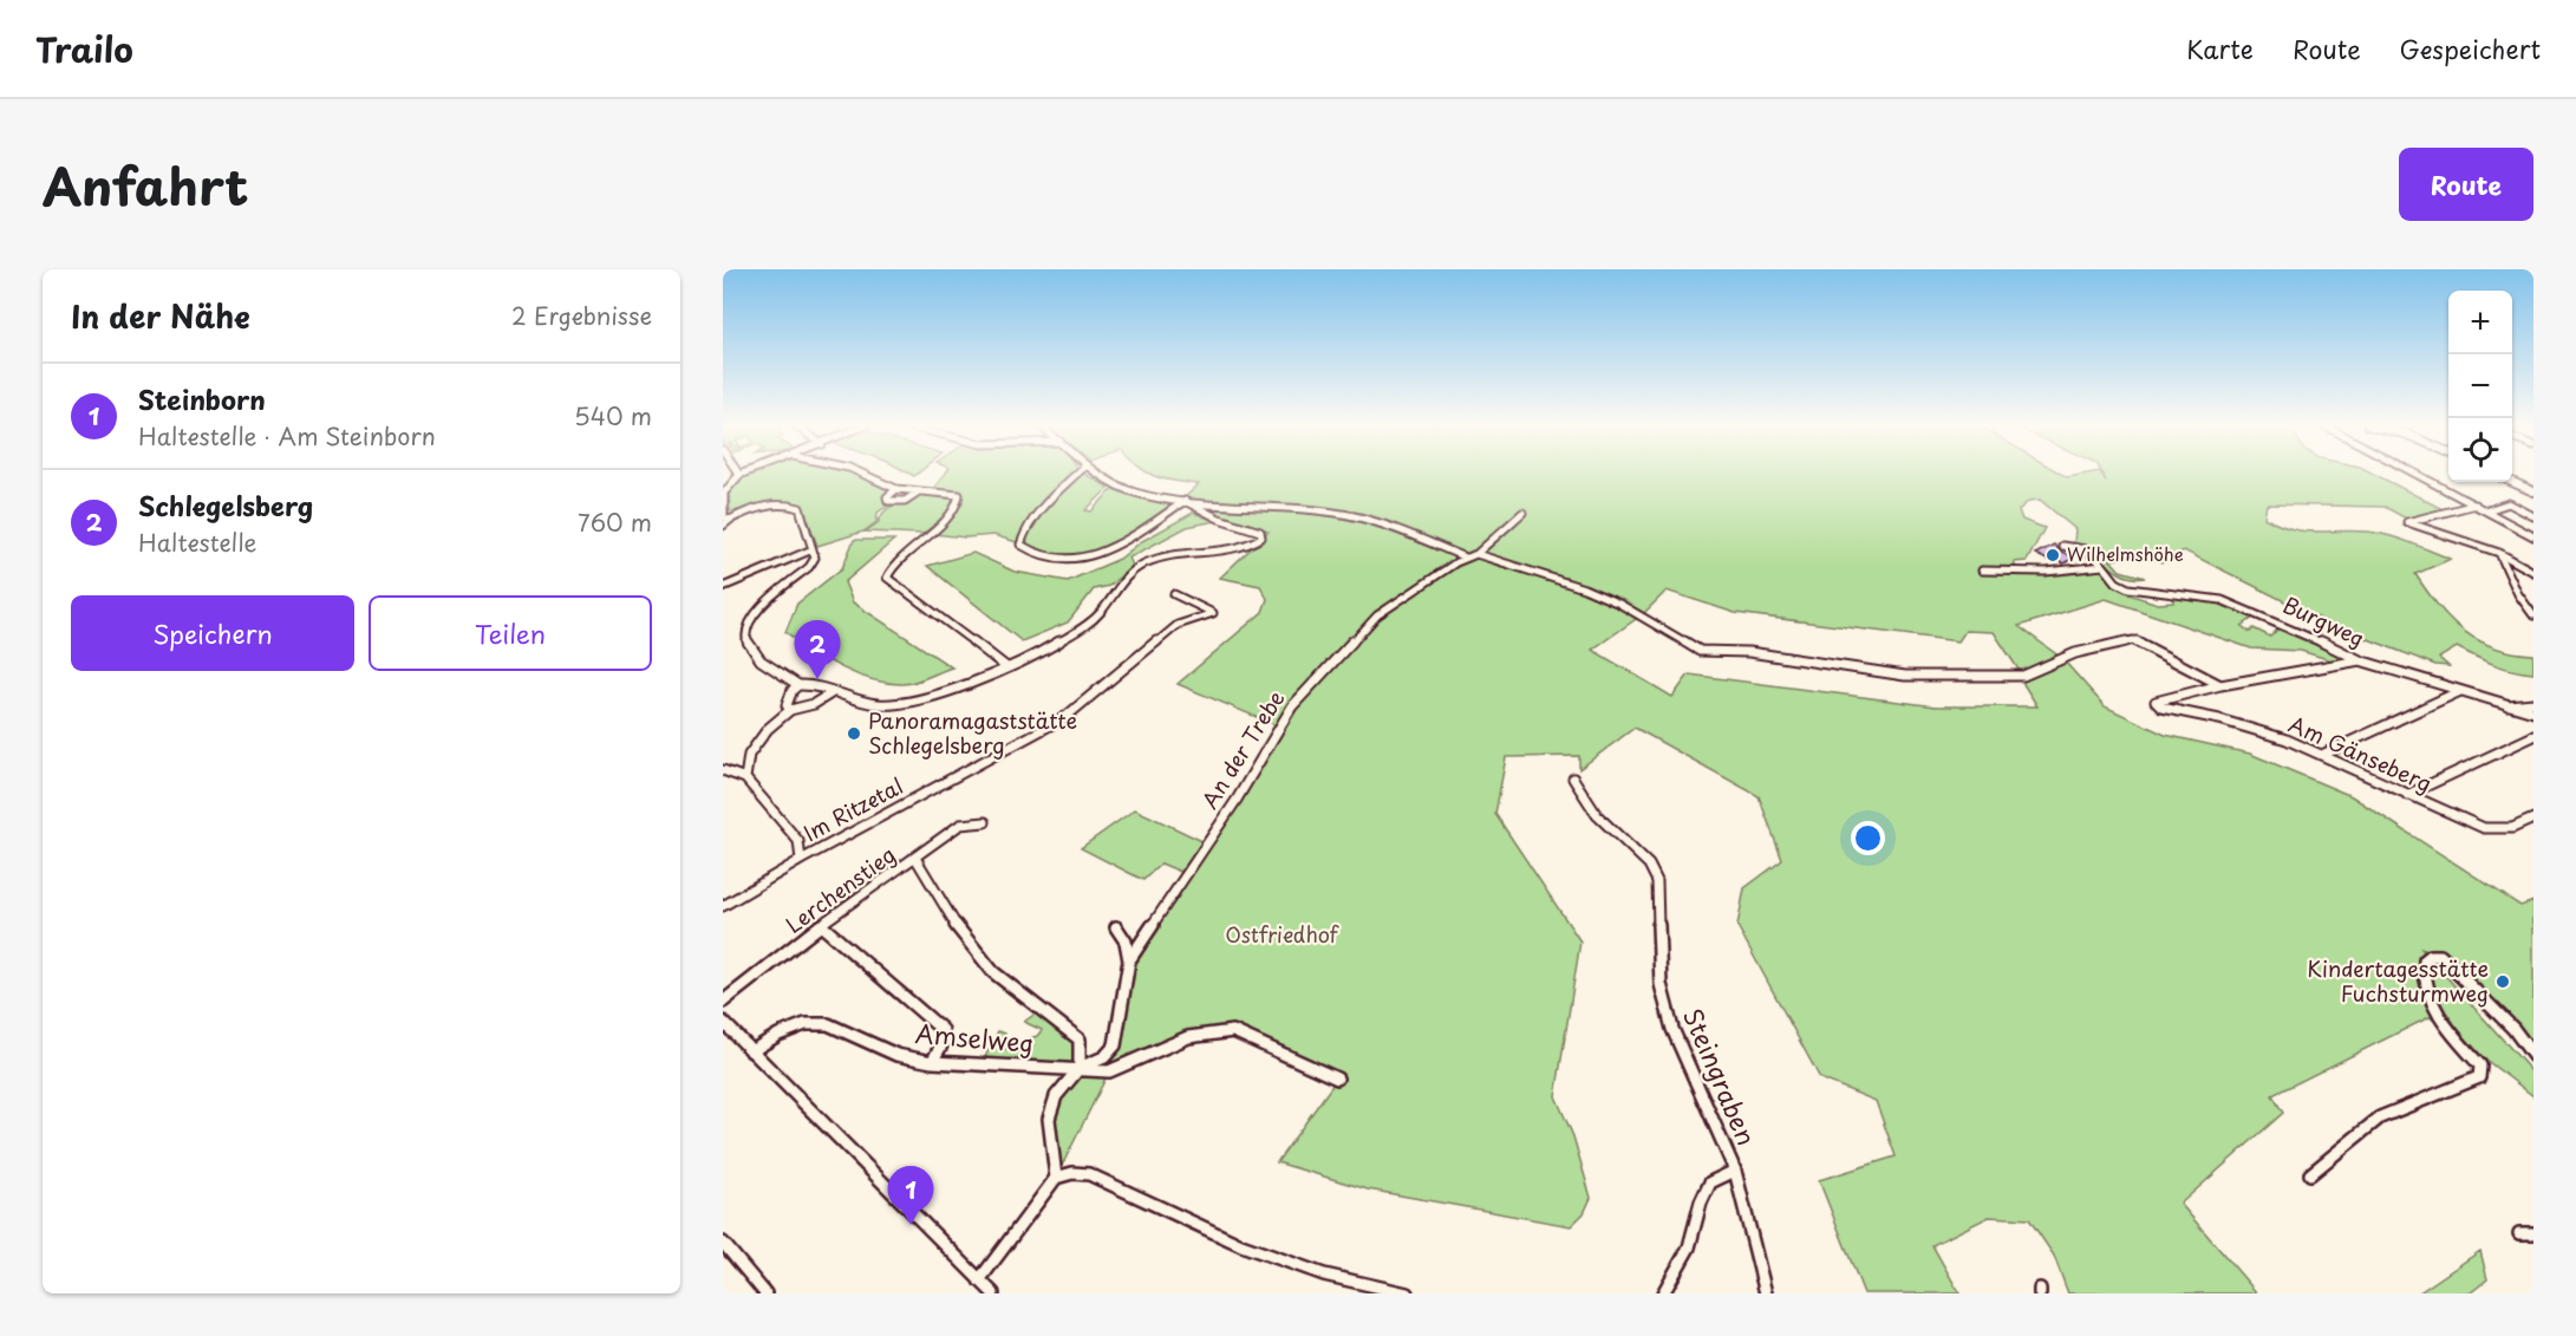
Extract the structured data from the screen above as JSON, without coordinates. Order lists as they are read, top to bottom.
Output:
{
  "streets": {
    "street": [
      "Burgweg",
      "An der Trebe",
      "Am Gänseberg",
      "Im Ritzetal",
      "Lerchenstieg",
      "Amselweg",
      "Steingraben"
    ]
  },
  "crossings": [
    ["An der Trebe", "Amselweg"]
  ],
  "parks": ["Ostfriedhof"],
  "places": ["Wilhelmshöhe", "Panoramagaststätte Schlegelsberg", "Kindertagesstätte Fuchsturmweg"],
  "page": {
    "header": "Trailo",
    "nav": ["Karte", "Route", "Gespeichert"],
    "title": "Anfahrt",
    "buttons": [
      "Route",
      ["Speichern", "Teilen"]
    ],
    "heading": ["In der Nähe", "2 Ergebnisse"],
    "map_buttons": ["+", "−"],
    "list": [
      {
        "mark": "1",
        "name": "Steinborn",
        "note": "Haltestelle · Am Steinborn",
        "value": "540 m"
      },
      {
        "mark": "2",
        "name": "Schlegelsberg",
        "note": "Haltestelle",
        "value": "760 m"
      }
    ],
    "pins": ["2", "1"]
  }
}
